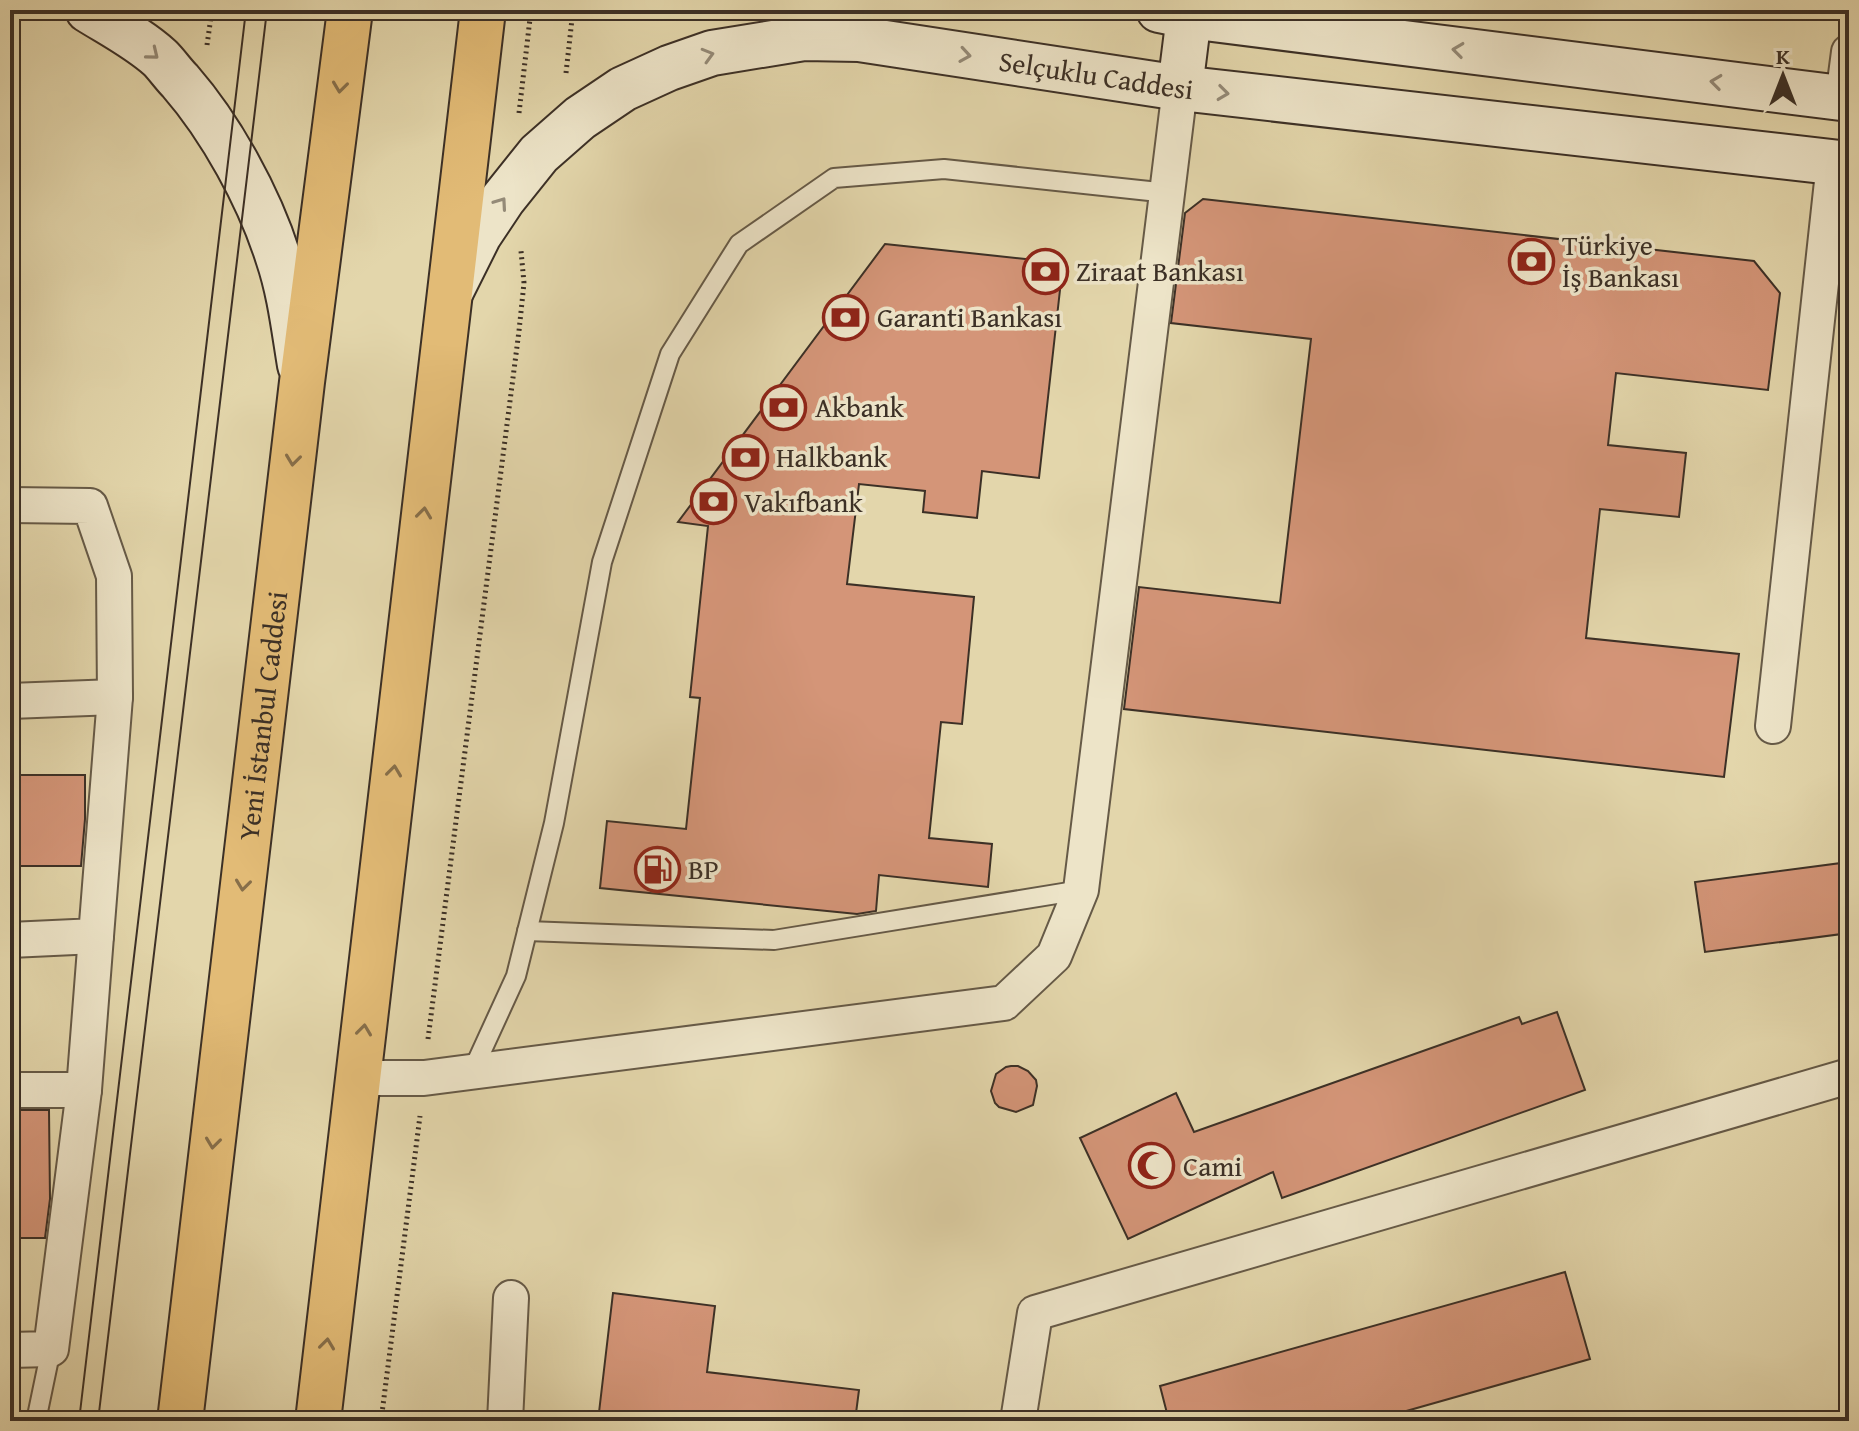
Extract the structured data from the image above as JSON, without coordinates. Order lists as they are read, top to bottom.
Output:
{
  "streets": {
    "highway": ["Yeni İstanbul Caddesi"],
    "street": ["Selçuklu Caddesi"]
  },
  "places": {
    "bank": [
      "Türkiye İş Bankası",
      "Ziraat Bankası",
      "Garanti Bankası",
      "Akbank",
      "Halkbank",
      "Vakıfbank"
    ],
    "fuel station": ["BP"],
    "mosque": ["Cami"]
  },
  "north": "top"
}
